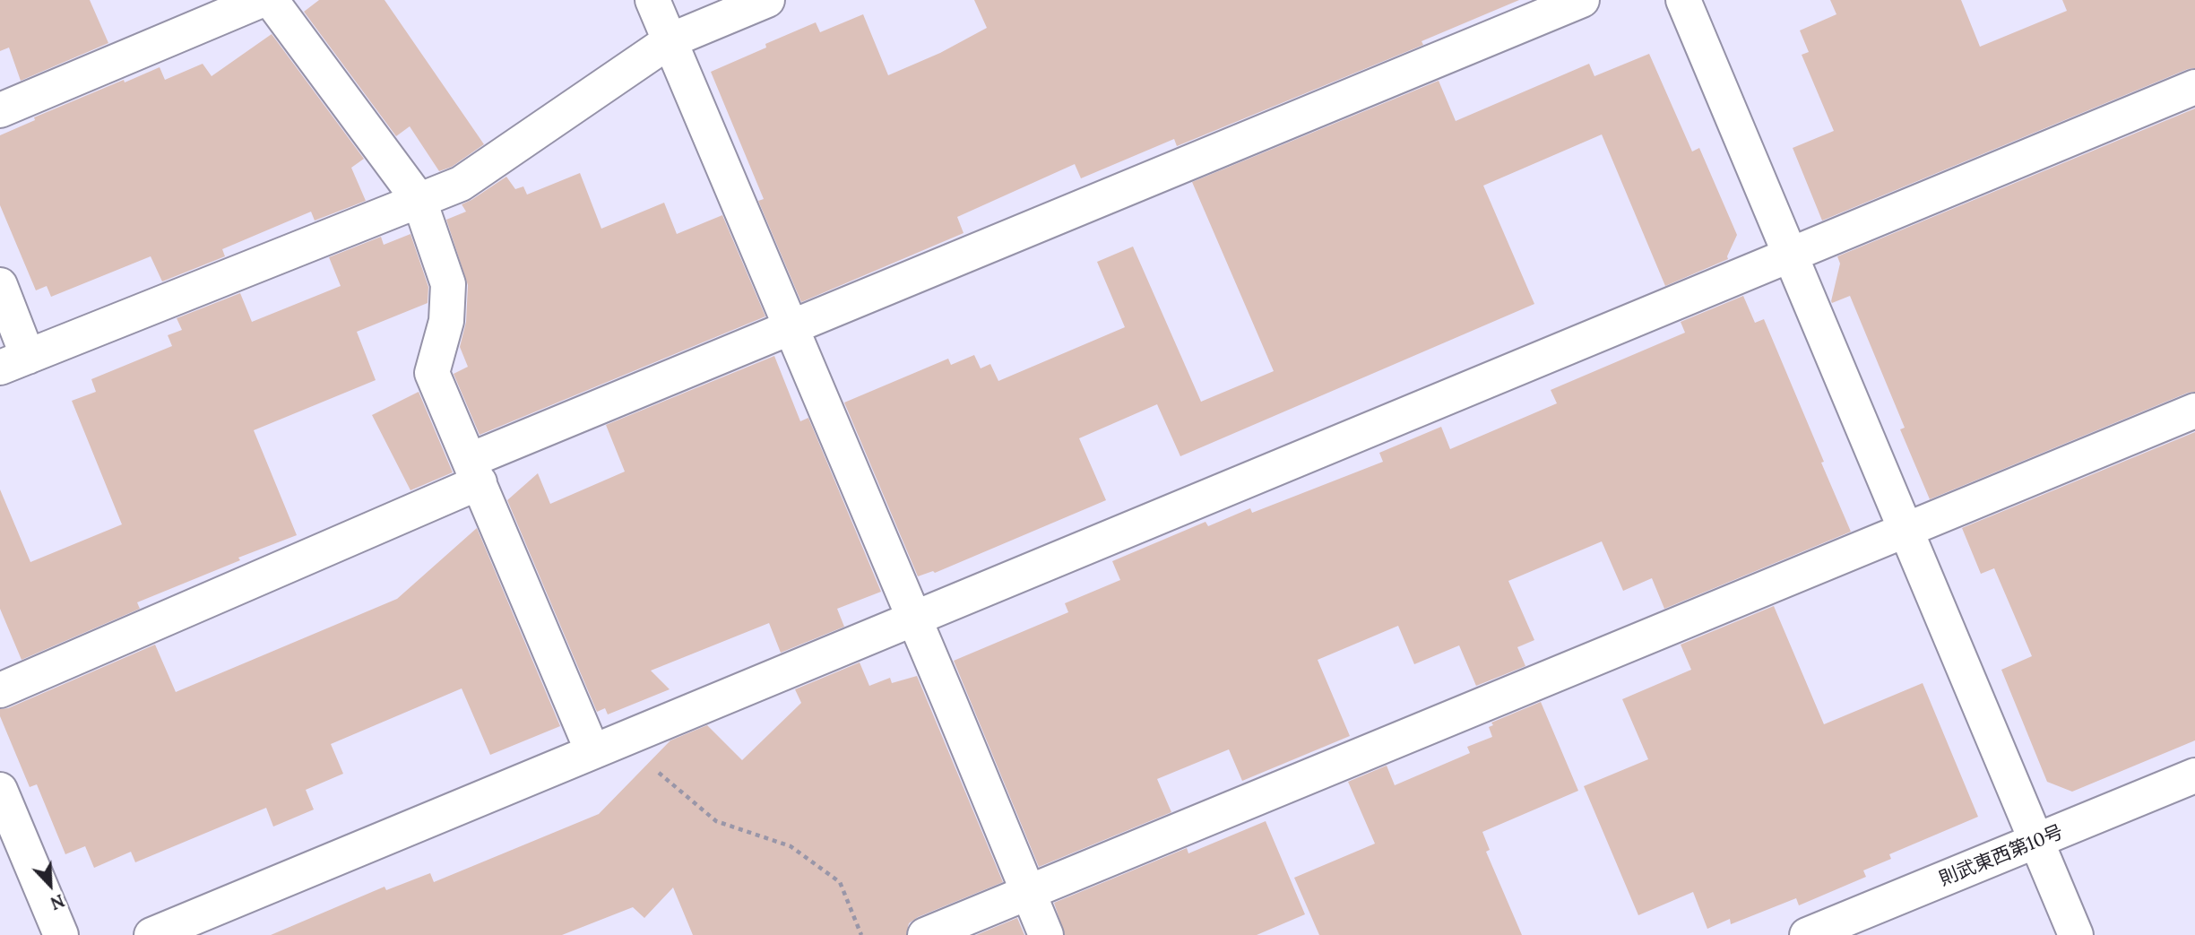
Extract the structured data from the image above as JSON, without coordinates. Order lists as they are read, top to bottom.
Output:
{
  "streets": {
    "street": ["則武東西第10号"]
  },
  "north": "bottom right"
}
